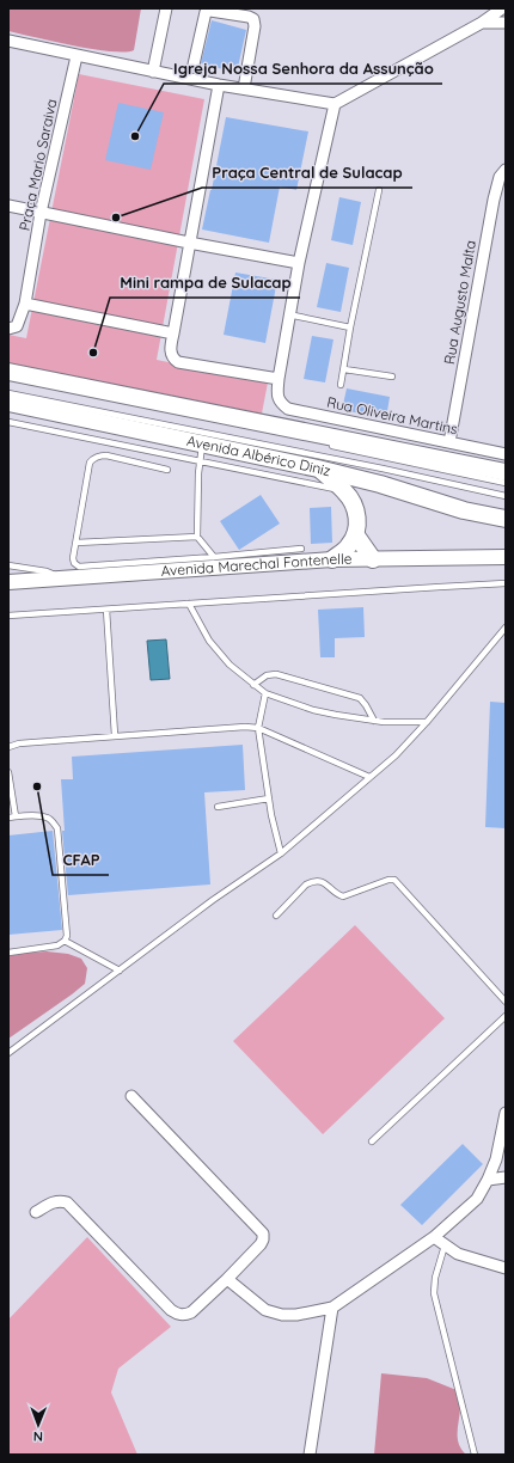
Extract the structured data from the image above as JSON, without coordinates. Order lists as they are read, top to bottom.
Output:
{
  "streets": {
    "main road": ["Avenida Albérico Diniz", "Avenida Marechal Fontenelle"],
    "street": ["Praça Mario Saraiva", "Rua Augusto Malta", "Rua Oliveira Martins"]
  },
  "crossings": [
    ["Rua Augusto Malta", "Rua Oliveira Martins"]
  ],
  "places": [
    "Igreja Nossa Senhora da Assunção",
    "Praça Central de Sulacap",
    "Mini rampa de Sulacap",
    "CFAP"
  ],
  "north": "bottom"
}
